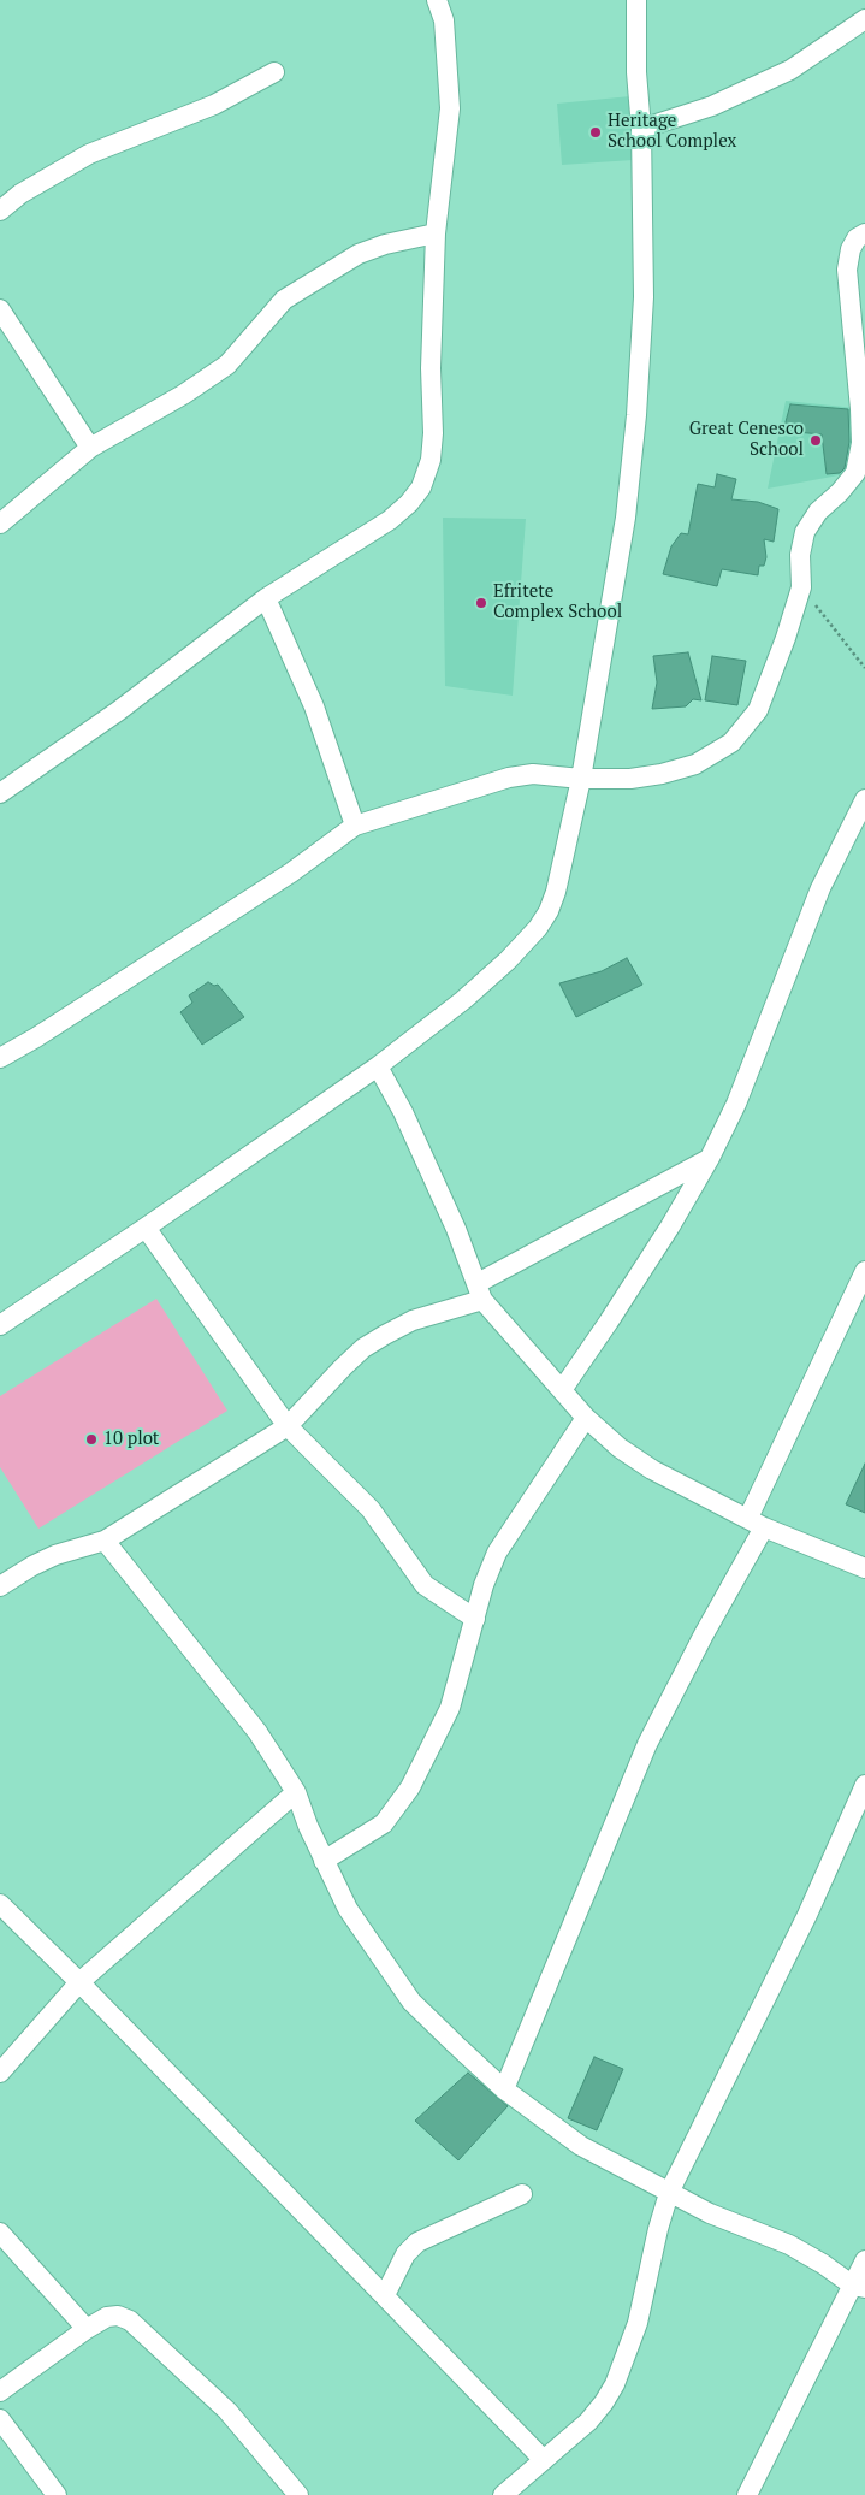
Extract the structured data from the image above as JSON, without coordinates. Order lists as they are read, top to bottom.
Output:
{
  "places": [
    "Heritage School Complex",
    "Great Cenesco School",
    "Efritete Complex School",
    "10 plot"
  ]
}
